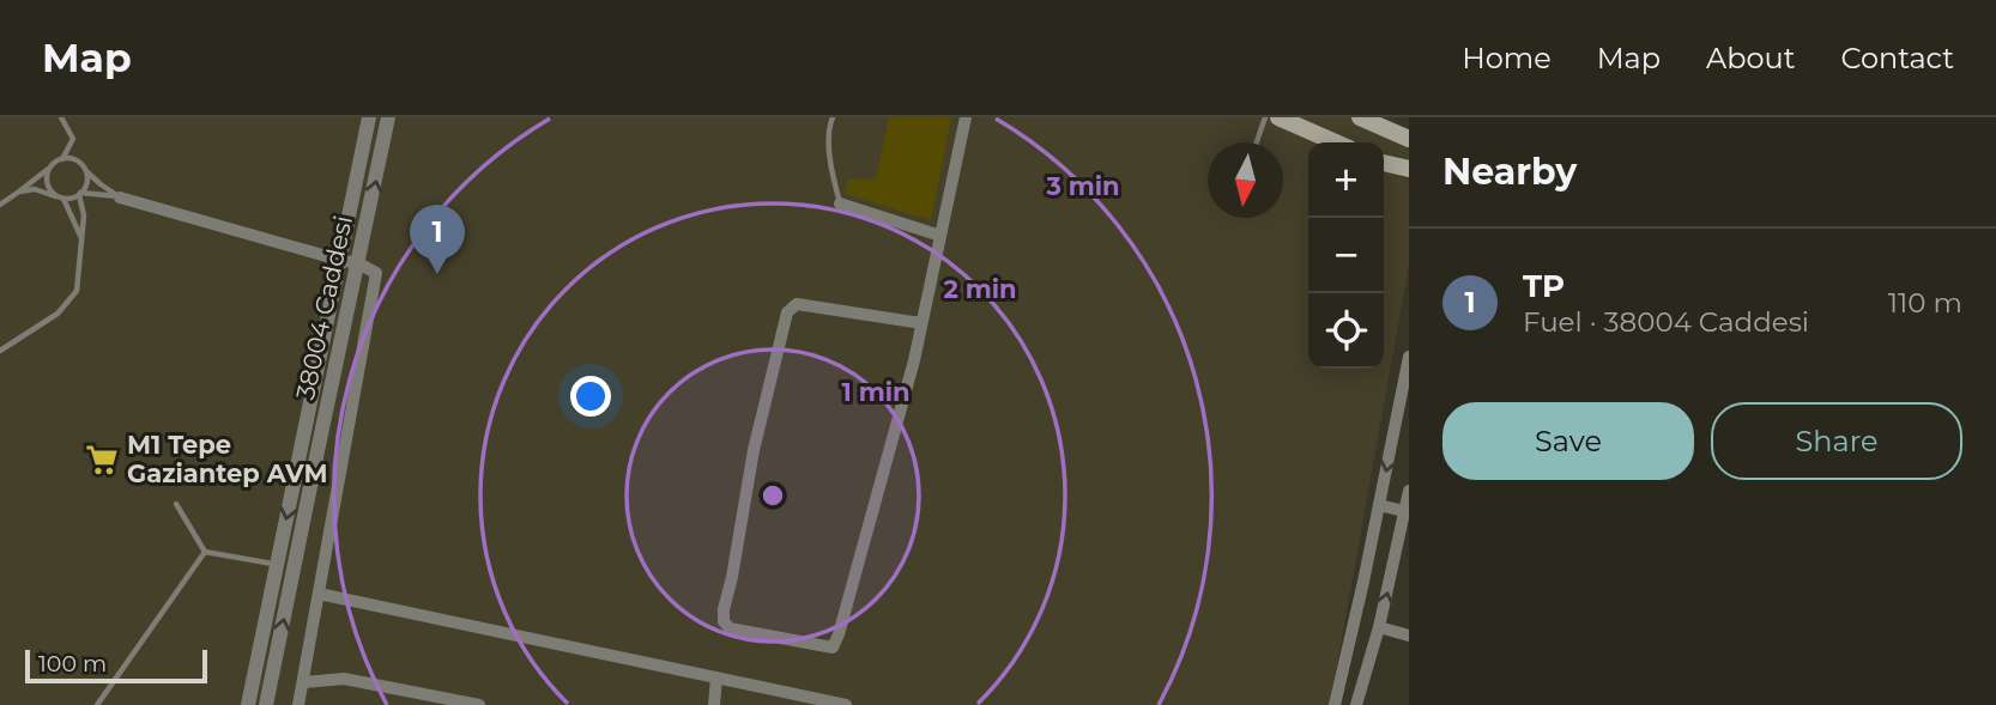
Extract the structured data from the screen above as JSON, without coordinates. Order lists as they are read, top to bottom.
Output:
{
  "streets": {
    "street": ["38004 Caddesi"]
  },
  "places": {
    "supermarket": ["M1 Tepe Gaziantep AVM"]
  },
  "scale_bar": "100 m",
  "north": "bottom",
  "page": {
    "header": "Map",
    "nav": [
      "Home",
      "Map",
      "About",
      "Contact"
    ],
    "heading": "Nearby",
    "map_buttons": ["+", "−"],
    "pins": "1",
    "list": [
      {
        "mark": "1",
        "name": "TP",
        "note": "Fuel · 38004 Caddesi",
        "value": "110 m"
      }
    ],
    "buttons": ["Save", "Share"],
    "scale": "100 m"
  },
  "rings": ["3 min", "2 min", "1 min"]
}
